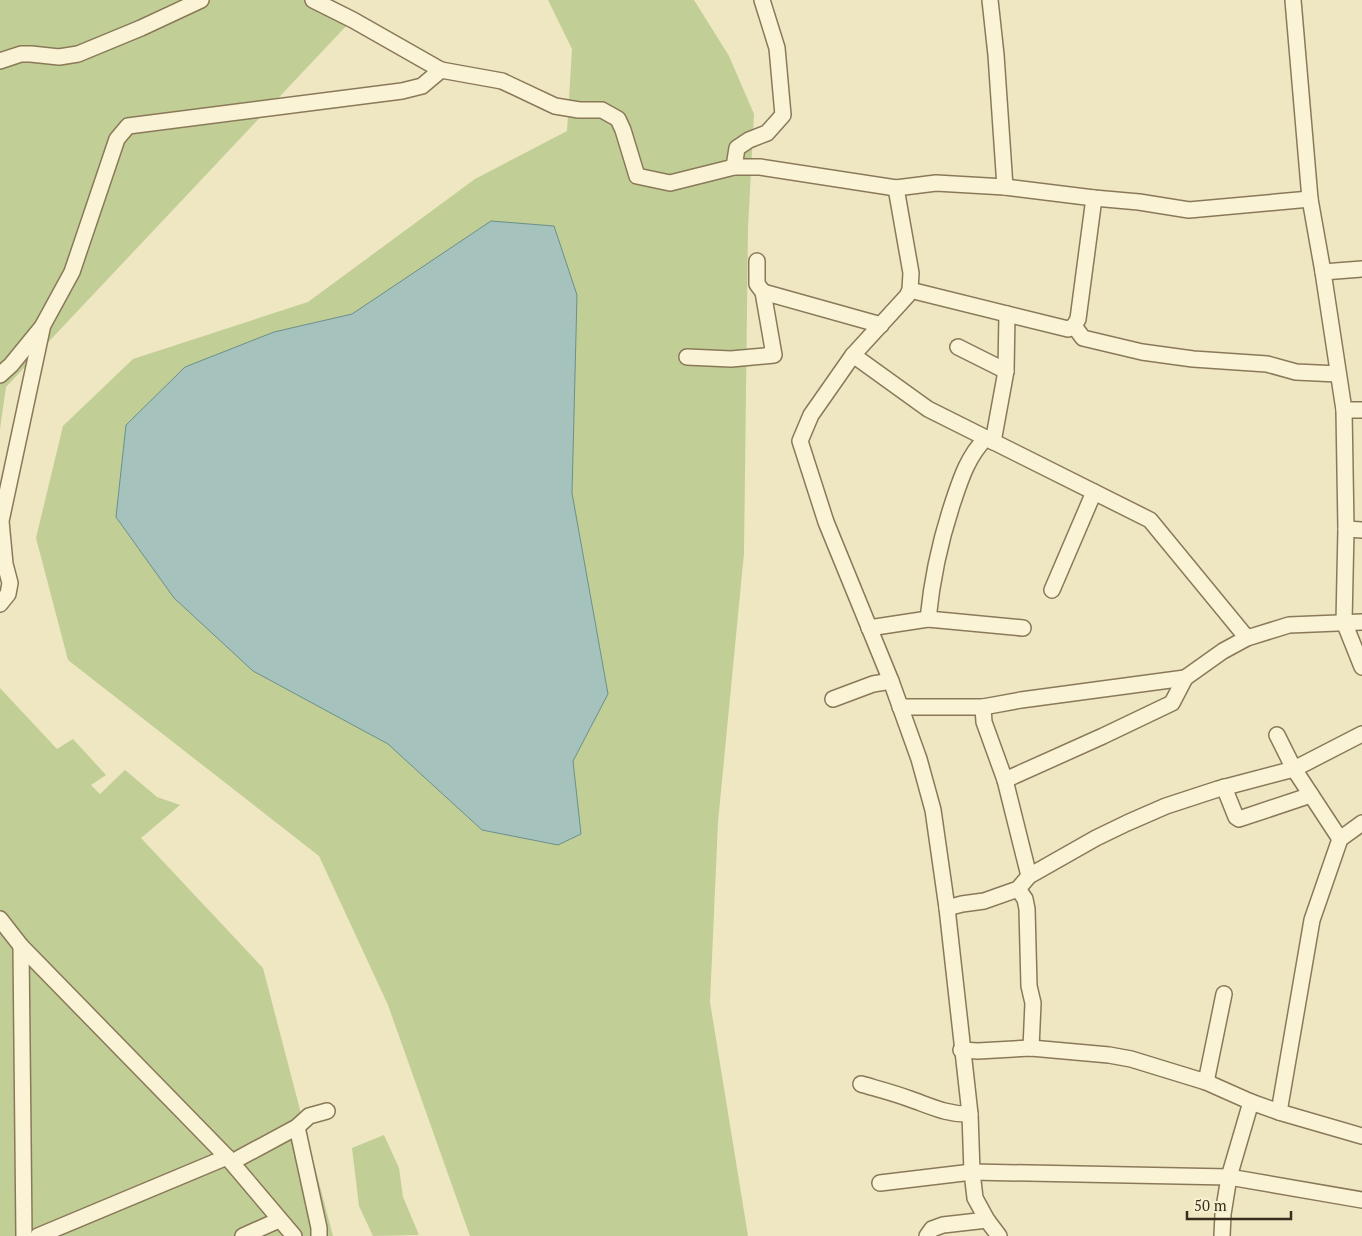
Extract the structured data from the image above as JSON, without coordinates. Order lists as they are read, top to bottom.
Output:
{
  "scale_bar": "50 m"
}
